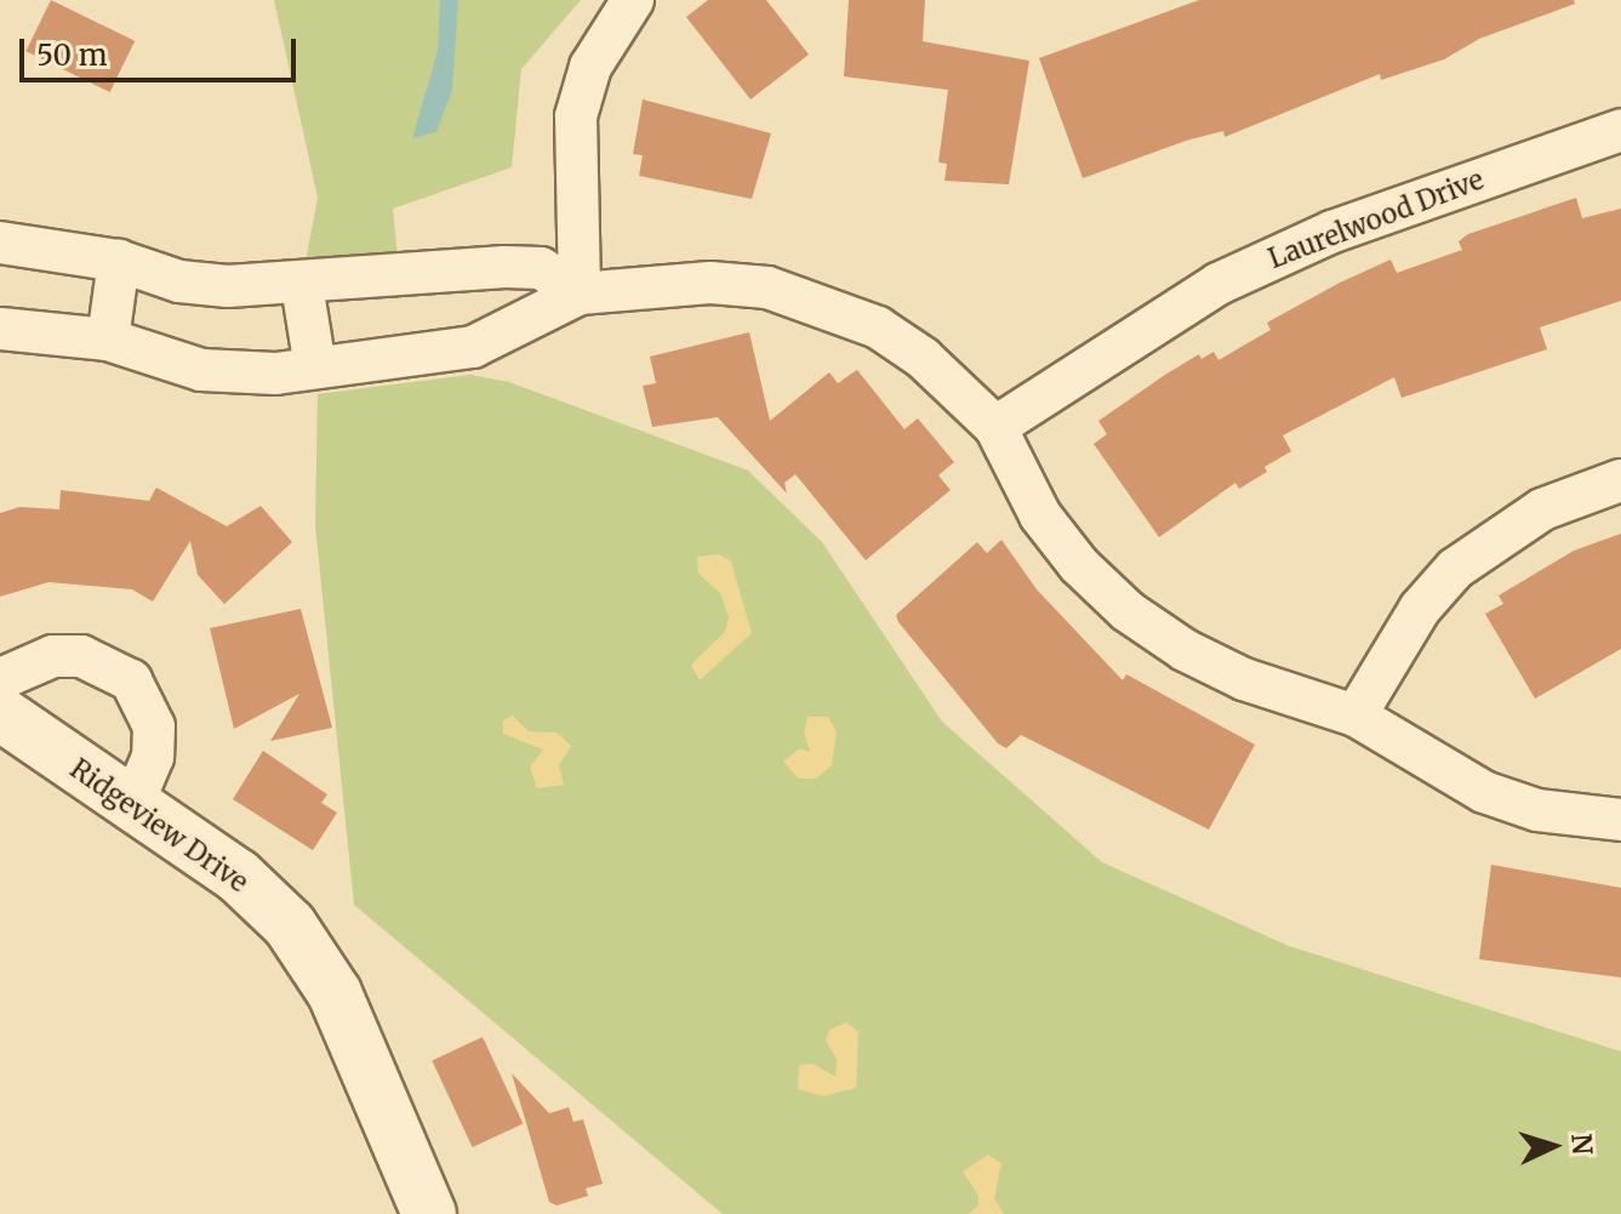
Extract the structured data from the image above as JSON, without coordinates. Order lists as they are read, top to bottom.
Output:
{
  "streets": {
    "street": ["Laurelwood Drive", "Ridgeview Drive"]
  },
  "scale_bar": "50 m",
  "north": "right"
}
